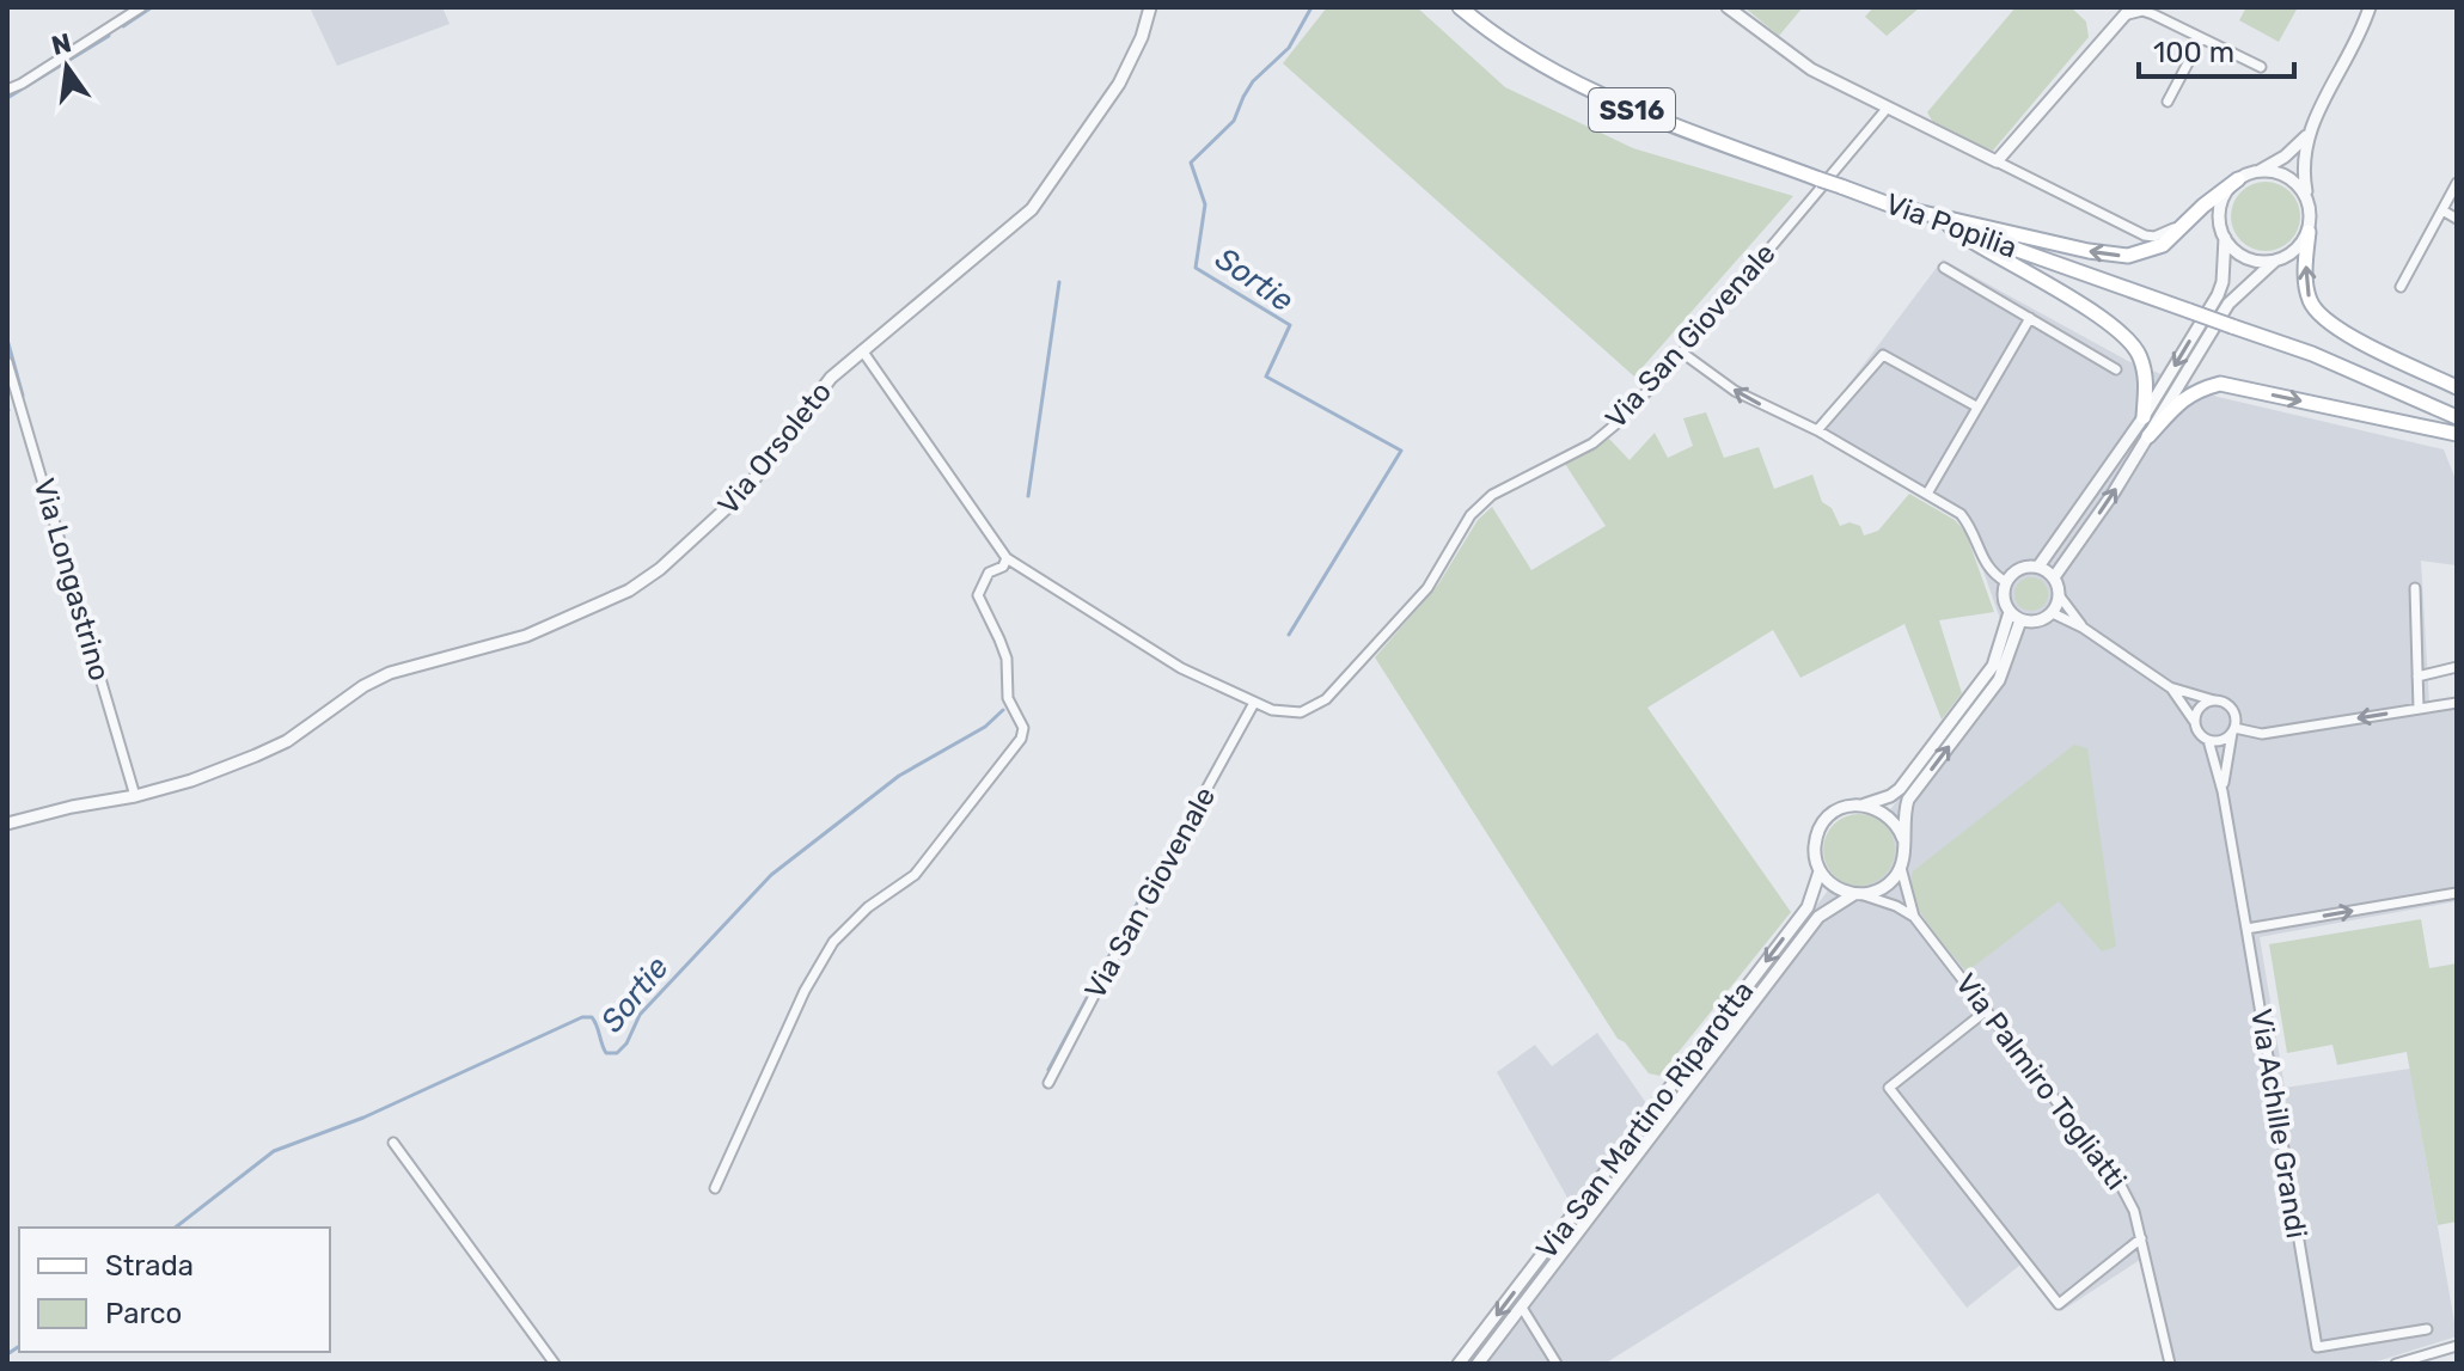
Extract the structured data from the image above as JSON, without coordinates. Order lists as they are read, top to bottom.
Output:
{
  "streets": {
    "main road": ["SS16", "Via Popilia"],
    "street": [
      "Via San Giovenale",
      "Via Orsoleto",
      "Via Longastrino",
      "Via Palmiro Togliatti",
      "Via San Martino Riparotta",
      "Via Achille Grandi"
    ]
  },
  "crossings": [
    ["Via Popilia", "Via San Giovenale"],
    ["Via San Giovenale", "Via Orsoleto"],
    ["Via Orsoleto", "Via Longastrino"],
    ["Via Palmiro Togliatti", "Via San Martino Riparotta"]
  ],
  "water": ["Sortie"],
  "legend": ["Strada", "Parco"],
  "scale_bar": "100 m",
  "north": "top"
}
